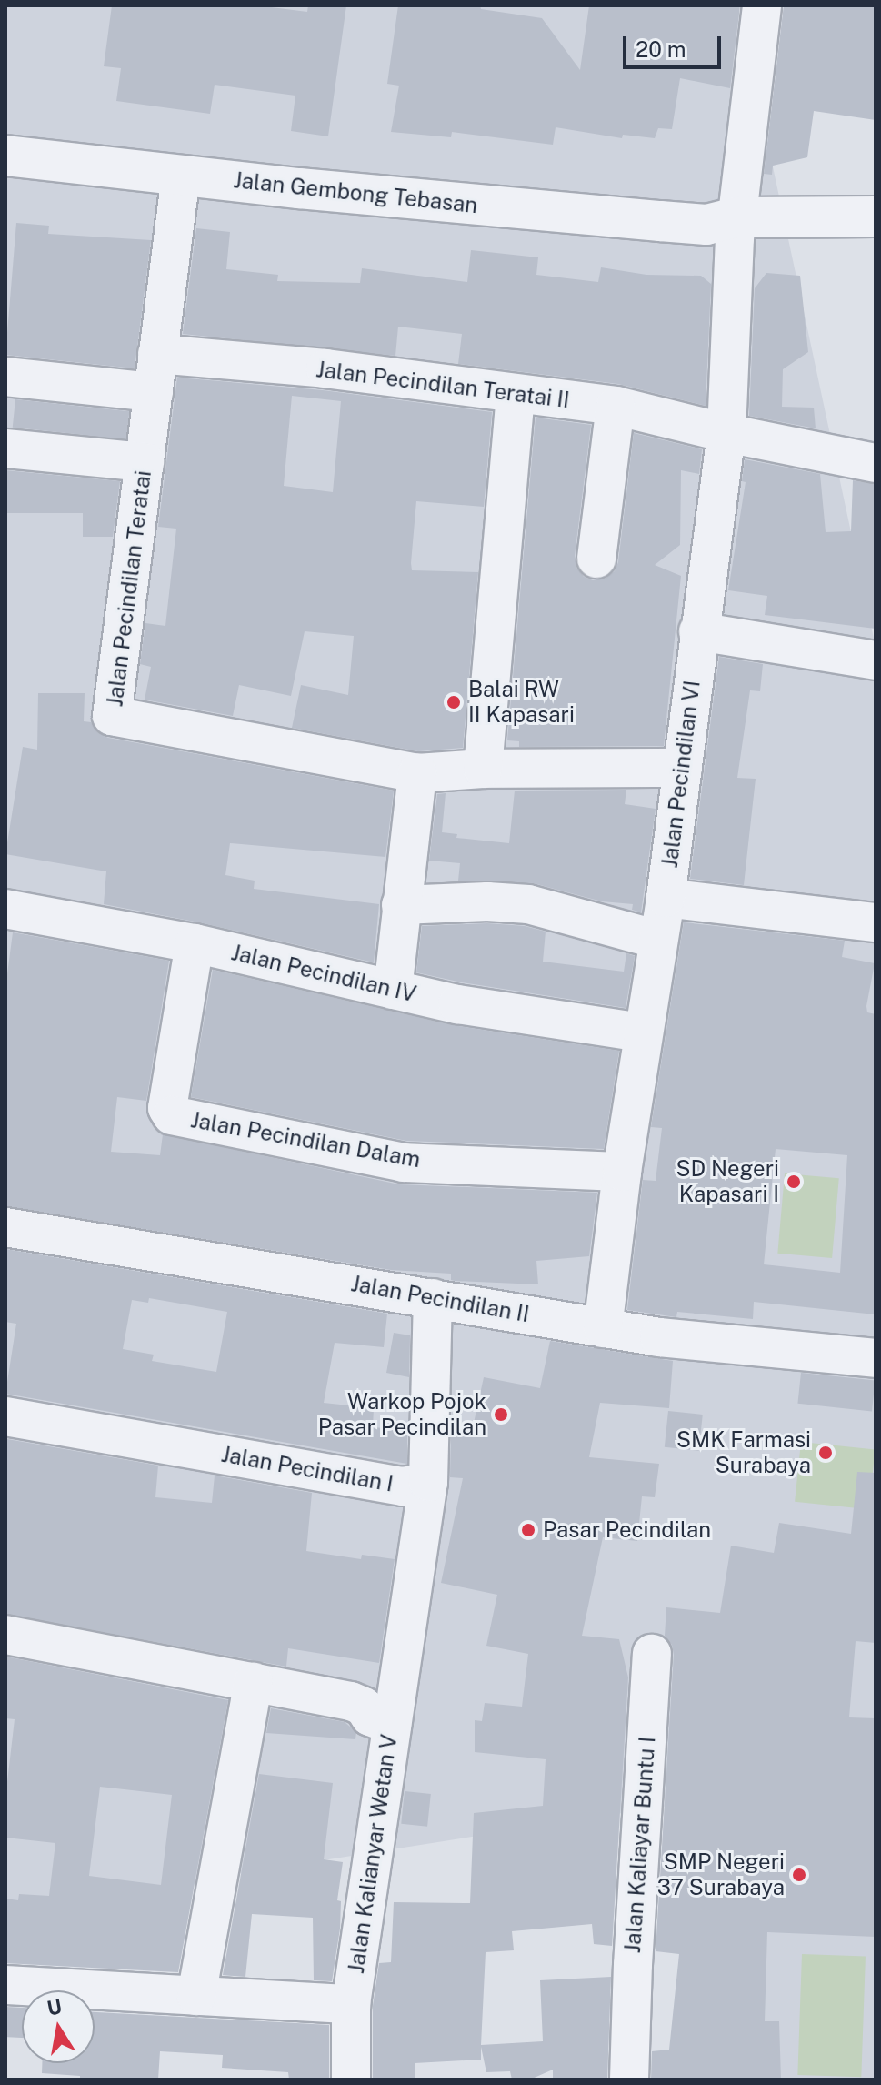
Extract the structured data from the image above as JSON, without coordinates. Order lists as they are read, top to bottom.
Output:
{
  "streets": {
    "street": [
      "Jalan Gembong Tebasan",
      "Jalan Pecindilan Teratai II",
      "Jalan Pecindilan Teratai",
      "Jalan Pecindilan VI",
      "Jalan Pecindilan IV",
      "Jalan Pecindilan Dalam",
      "Jalan Pecindilan II",
      "Jalan Pecindilan I",
      "Jalan Kaliayar Buntu I",
      "Jalan Kalianyar Wetan V"
    ]
  },
  "crossings": [
    ["Jalan Gembong Tebasan", "Jalan Pecindilan Teratai"],
    ["Jalan Gembong Tebasan", "Jalan Pecindilan VI"],
    ["Jalan Pecindilan Teratai II", "Jalan Pecindilan Teratai"],
    ["Jalan Pecindilan Teratai II", "Jalan Pecindilan VI"],
    ["Jalan Pecindilan Teratai", "Jalan Pecindilan VI"],
    ["Jalan Pecindilan VI", "Jalan Pecindilan IV"],
    ["Jalan Pecindilan VI", "Jalan Pecindilan Dalam"],
    ["Jalan Pecindilan VI", "Jalan Pecindilan II"],
    ["Jalan Pecindilan IV", "Jalan Pecindilan Dalam"]
  ],
  "places": [
    "Balai RW II Kapasari",
    "SD Negeri Kapasari I",
    "Warkop Pojok Pasar Pecindilan",
    "SMK Farmasi Surabaya",
    "Pasar Pecindilan",
    "SMP Negeri 37 Surabaya"
  ],
  "scale_bar": "20 m",
  "north": "top"
}
